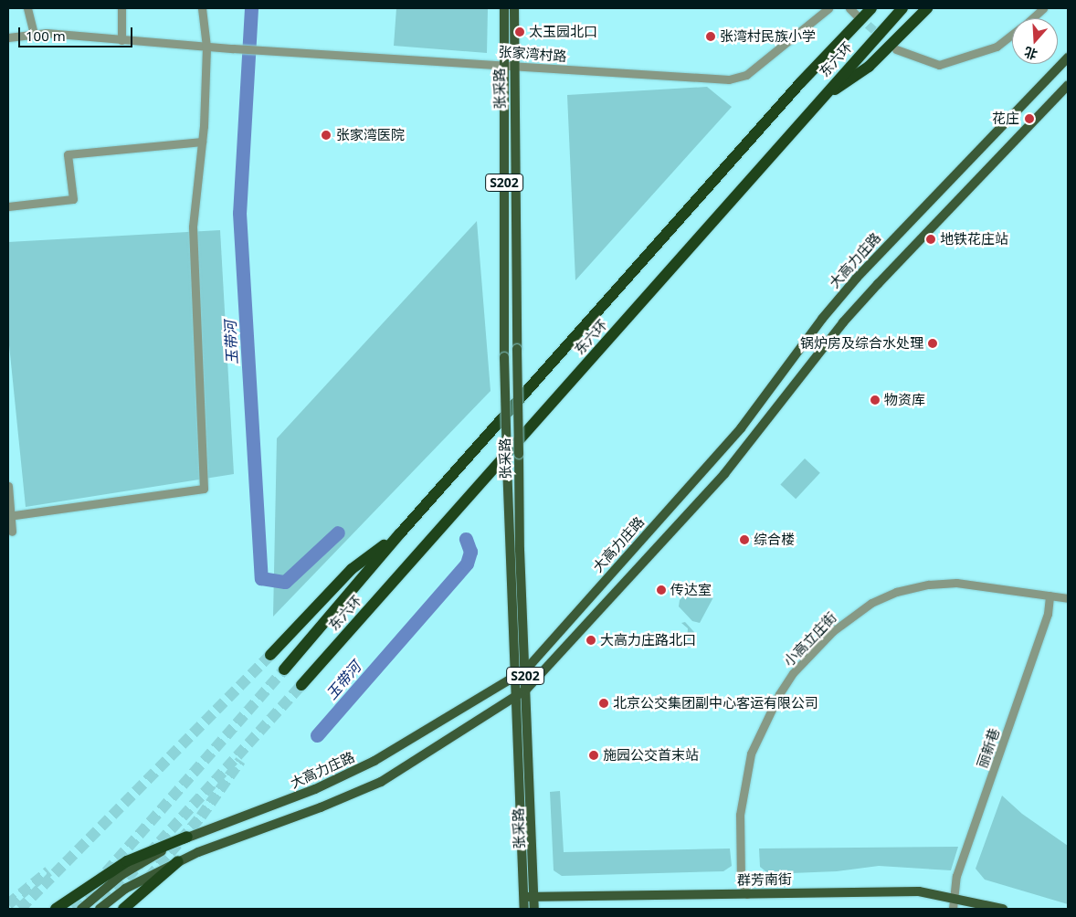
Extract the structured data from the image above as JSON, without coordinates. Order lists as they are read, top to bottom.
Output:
{
  "streets": {
    "highway": ["东六环"],
    "main road": [
      "张采路",
      "S202",
      "大高力庄路",
      "群芳南街"
    ],
    "street": ["张家湾村路", "小高立庄街", "丽新巷"]
  },
  "crossings": [
    ["张家湾村路", "张采路"],
    ["张采路", "大高力庄路"],
    ["张采路", "群芳南街"],
    ["小高立庄街", "丽新巷"],
    ["小高立庄街", "群芳南街"],
    ["丽新巷", "群芳南街"]
  ],
  "water": ["玉带河"],
  "places": [
    "太玉园北口",
    "张湾村民族小学",
    "花庄",
    "张家湾医院",
    "地铁花庄站",
    "锅炉房及综合水处理",
    "物资库",
    "综合楼",
    "传达室",
    "大高力庄路北口",
    "北京公交集团副中心客运有限公司",
    "施园公交首末站"
  ],
  "scale_bar": "100 m",
  "north": "bottom"
}
